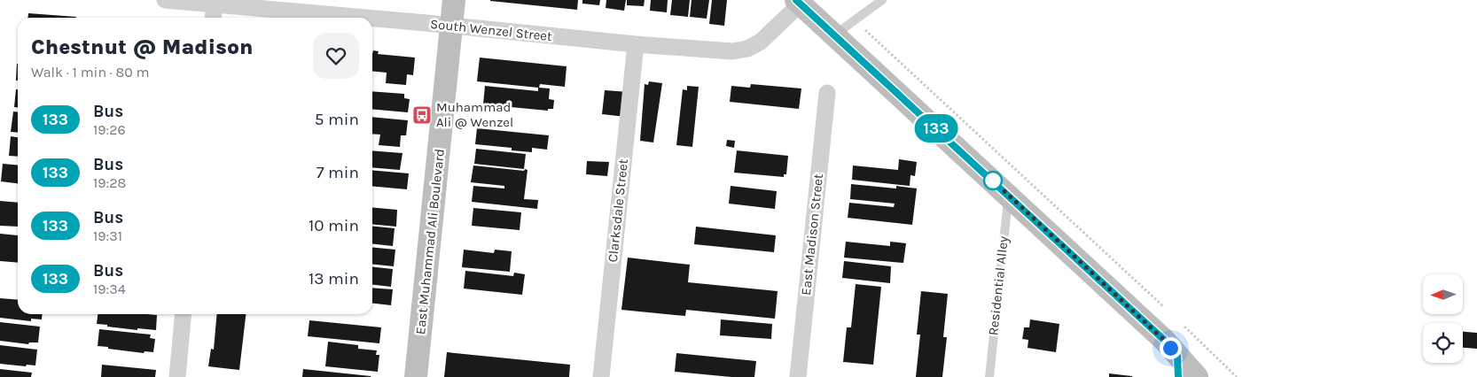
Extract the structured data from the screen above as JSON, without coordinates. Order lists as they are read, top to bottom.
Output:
{
  "streets": {
    "main road": ["East Muhammad Ali Boulevard"],
    "street": ["South Wenzel Street", "Clarksdale Street", "East Madison Street"],
    "lane": ["Residential Alley"]
  },
  "crossings": [
    ["South Wenzel Street", "Clarksdale Street"],
    ["South Wenzel Street", "East Muhammad Ali Boulevard"]
  ],
  "places": {
    "bus stop": ["Muhammad Ali @ Wenzel"]
  },
  "lines": ["bus line 133"],
  "north": "left",
  "page": {
    "on_map": "133",
    "heading": ["Chestnut @ Madison", "Walk · 1 min · 80 m"],
    "list": [
      {
        "mark": "133",
        "name": "Bus",
        "note": "19:26",
        "value": "5 min"
      },
      {
        "mark": "133",
        "name": "Bus",
        "note": "19:28",
        "value": "7 min"
      },
      {
        "mark": "133",
        "name": "Bus",
        "note": "19:31",
        "value": "10 min"
      },
      {
        "mark": "133",
        "name": "Bus",
        "note": "19:34",
        "value": "13 min"
      }
    ]
  }
}
